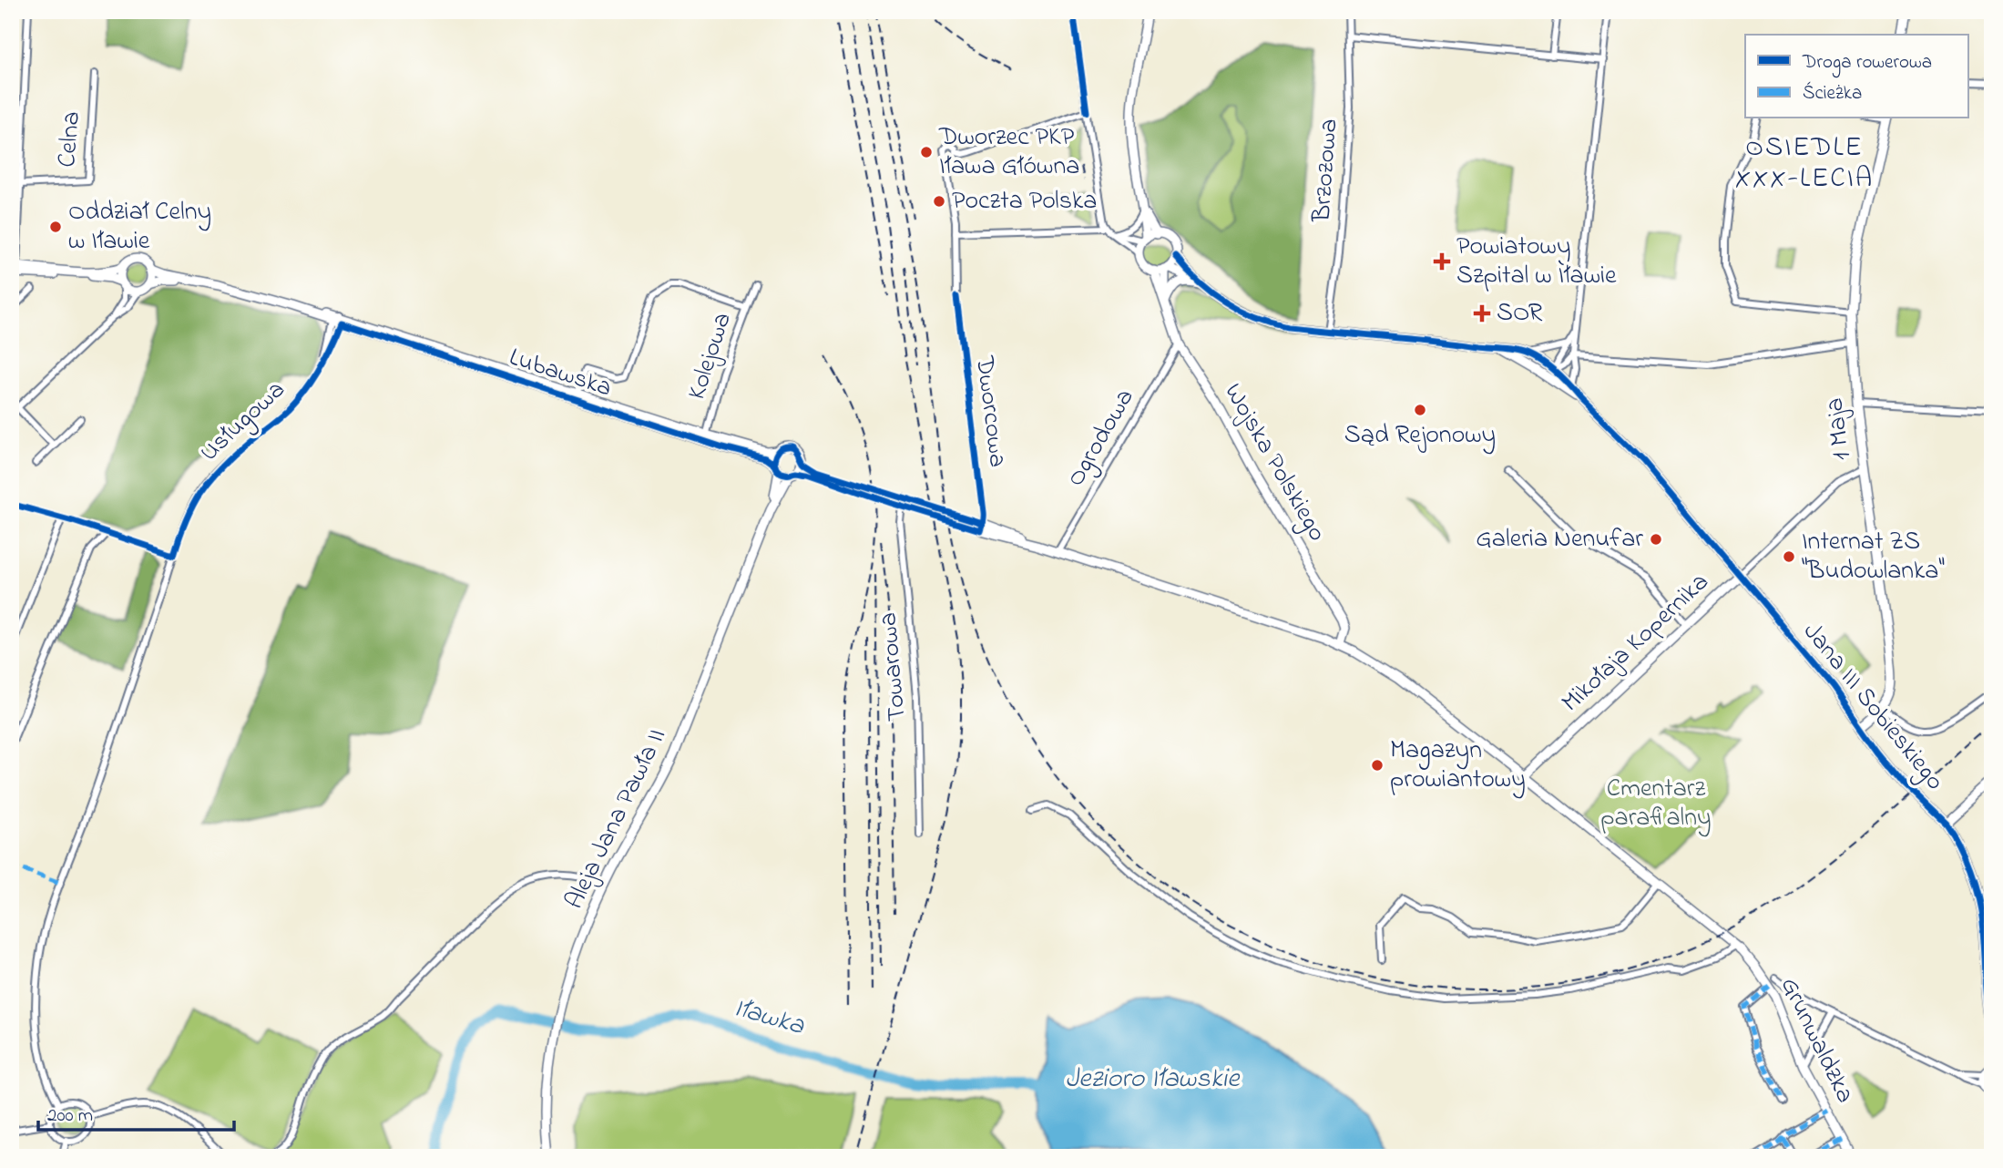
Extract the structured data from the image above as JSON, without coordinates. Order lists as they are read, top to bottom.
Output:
{
  "streets": {
    "street": [
      "Celna",
      "Brzozowa",
      "Kolejowa",
      "Lubawska",
      "Dworcowa",
      "Usługowa",
      "1 Maja",
      "Ogrodowa",
      "Wojska Polskiego",
      "Mikołaja Kopernika",
      "Towarowa",
      "Jana III Sobieskiego",
      "Aleja Jana Pawła II",
      "Grunwaldzka"
    ]
  },
  "crossings": [
    ["Kolejowa", "Lubawska"],
    ["Lubawska", "Usługowa"],
    ["Lubawska", "Aleja Jana Pawła II"],
    ["Dworcowa", "Grunwaldzka"],
    ["1 Maja", "Mikołaja Kopernika"],
    ["Ogrodowa", "Wojska Polskiego"],
    ["Ogrodowa", "Grunwaldzka"],
    ["Wojska Polskiego", "Grunwaldzka"],
    ["Mikołaja Kopernika", "Jana III Sobieskiego"],
    ["Mikołaja Kopernika", "Grunwaldzka"]
  ],
  "districts": ["OSIEDLE XXX-LECIA"],
  "water": ["Iławka", "Jezioro Iławskie"],
  "parks": ["Cmentarz parafialny"],
  "places": {
    "other": [
      "Dworzec PKP Iława Główna",
      "Poczta Polska",
      "Oddział Celny w Iławie",
      "Sąd Rejonowy",
      "Galeria Nenufar",
      "Internat ZS \"Budowlanka\"",
      "Magazyn prowiantowy"
    ],
    "health": ["Powiatowy Szpital w Iławie", "SOR"]
  },
  "legend": ["Droga rowerowa", "Ścieżka"],
  "scale_bar": "200 m"
}
